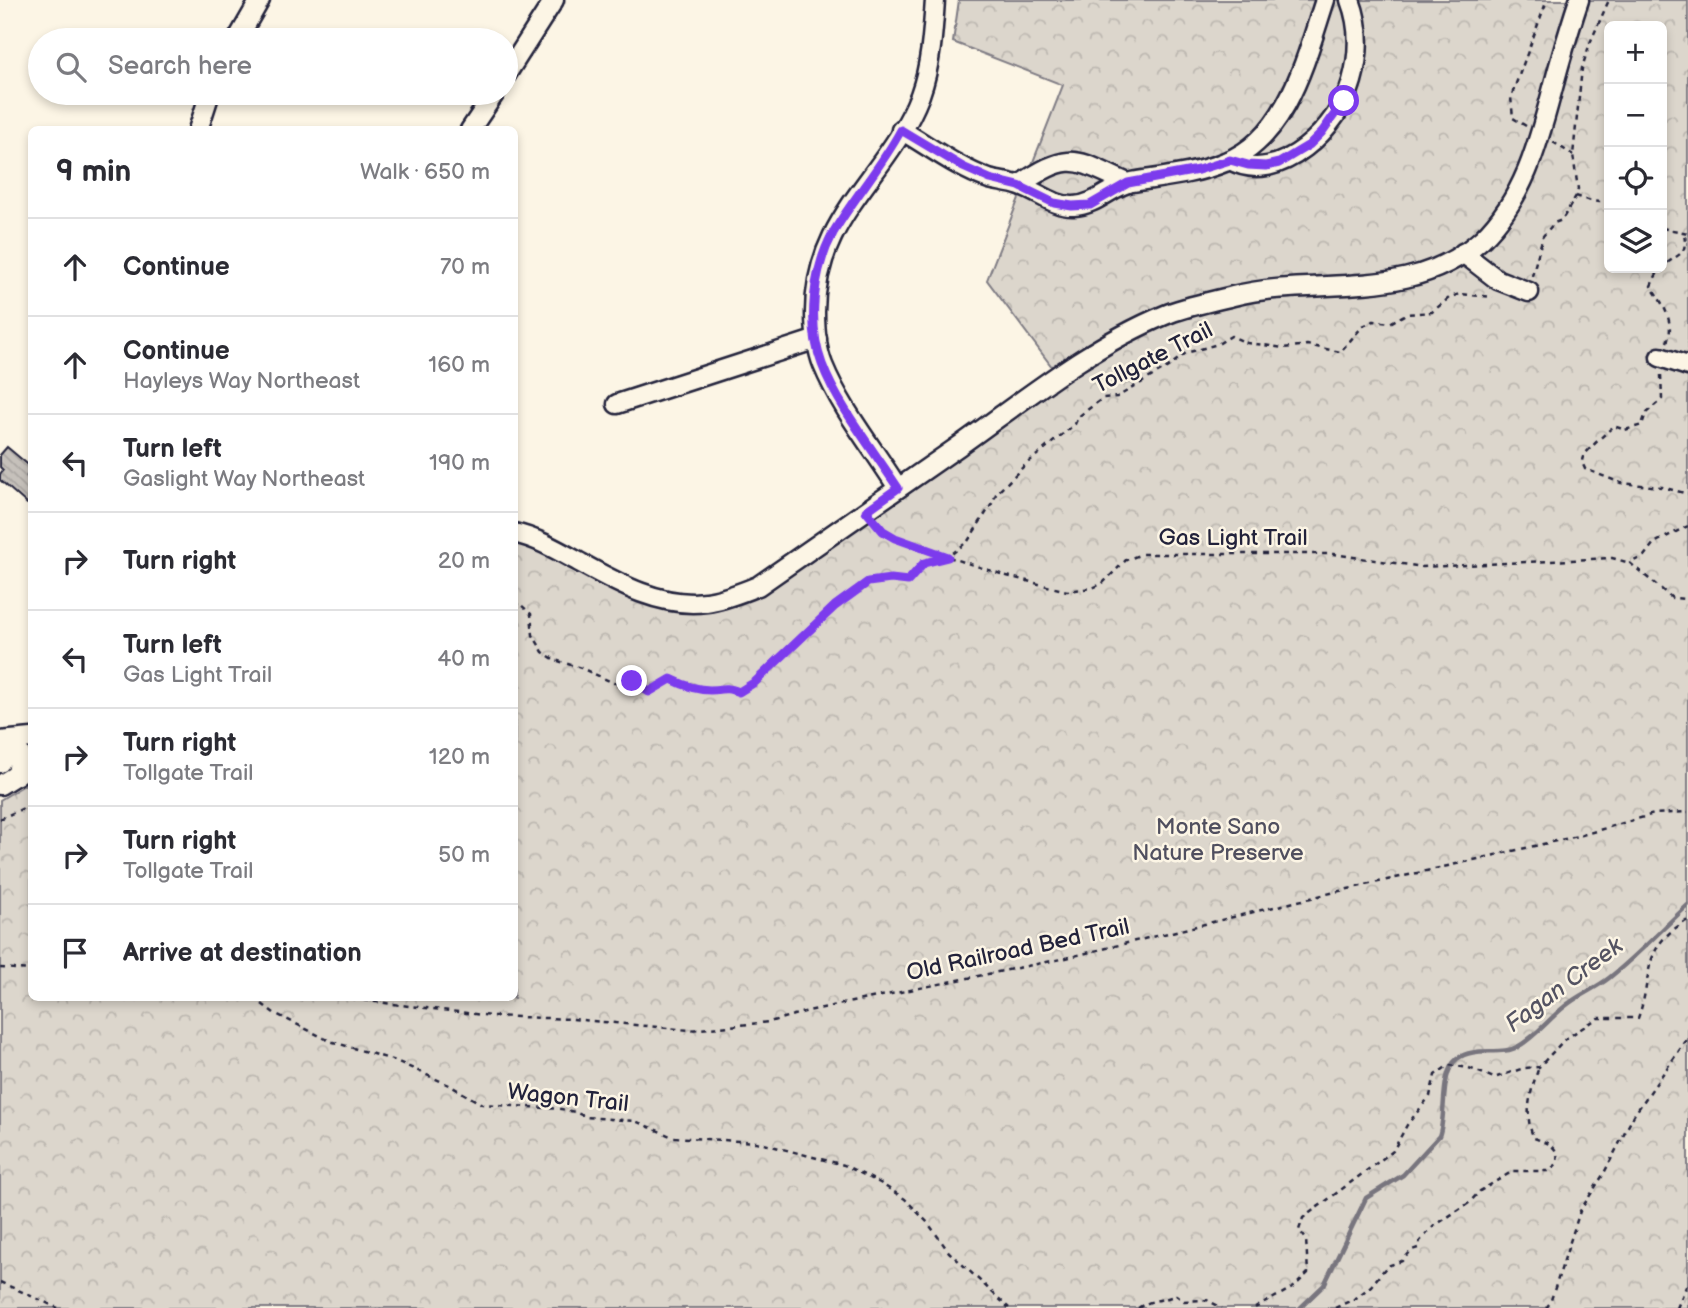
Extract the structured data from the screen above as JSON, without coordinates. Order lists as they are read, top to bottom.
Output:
{
  "streets": {
    "path": [
      "Tollgate Trail",
      "Gas Light Trail",
      "Old Railroad Bed Trail",
      "Wagon Trail"
    ]
  },
  "crossings": [
    ["Tollgate Trail", "Gas Light Trail"]
  ],
  "water": ["Fagan Creek"],
  "parks": ["Monte Sano Nature Preserve"],
  "page": {
    "map_buttons": ["+", "−"],
    "search": "Search here",
    "heading": ["9 min", "Walk · 650 m"],
    "list": [
      ["Continue", "70 m"],
      ["Continue", "Hayleys Way Northeast", "160 m"],
      ["Turn left", "Gaslight Way Northeast", "190 m"],
      ["Turn right", "20 m"],
      ["Turn left", "Gas Light Trail", "40 m"],
      ["Turn right", "Tollgate Trail", "120 m"],
      ["Turn right", "Tollgate Trail", "50 m"],
      "Arrive at destination"
    ]
  }
}
